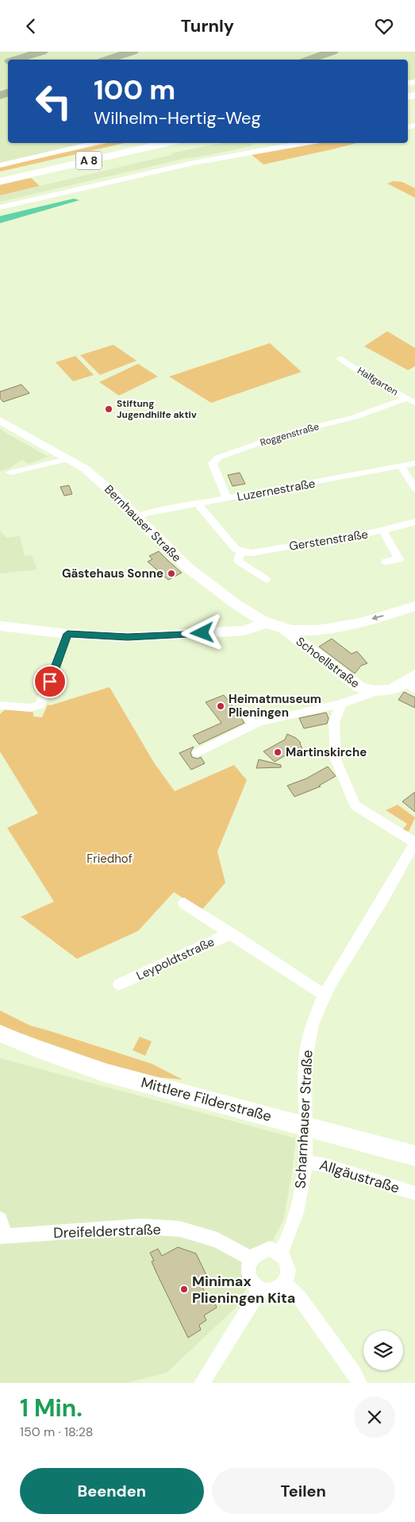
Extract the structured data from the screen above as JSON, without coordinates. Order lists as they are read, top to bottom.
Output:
{
  "streets": {
    "highway": ["A 8"],
    "main road": ["Bernhauser Straße", "Schoellstraße", "Mittlere Filderstraße"],
    "street": [
      "Halfgarten",
      "Roggenstraße",
      "Luzernestraße",
      "Gerstenstraße",
      "Leypoldtstraße",
      "Scharnhauser Straße",
      "Allgäustraße",
      "Dreifelderstraße"
    ]
  },
  "crossings": [
    ["Halfgarten", "Roggenstraße"],
    ["Roggenstraße", "Luzernestraße"],
    ["Luzernestraße", "Bernhauser Straße"],
    ["Bernhauser Straße", "Schoellstraße"],
    ["Leypoldtstraße", "Scharnhauser Straße"],
    ["Scharnhauser Straße", "Allgäustraße"],
    ["Scharnhauser Straße", "Dreifelderstraße"]
  ],
  "parks": ["Friedhof"],
  "places": [
    "Stiftung Jugendhilfe aktiv",
    "Gästehaus Sonne",
    "Heimatmuseum Plieningen",
    "Martinskirche",
    "Minimax Plieningen Kita"
  ],
  "page": {
    "header": "Turnly",
    "turn": ["100 m", "Wilhelm-Hertig-Weg"],
    "heading": ["1 Min.", "150 m · 18:28"],
    "buttons": ["Beenden", "Teilen"]
  }
}
